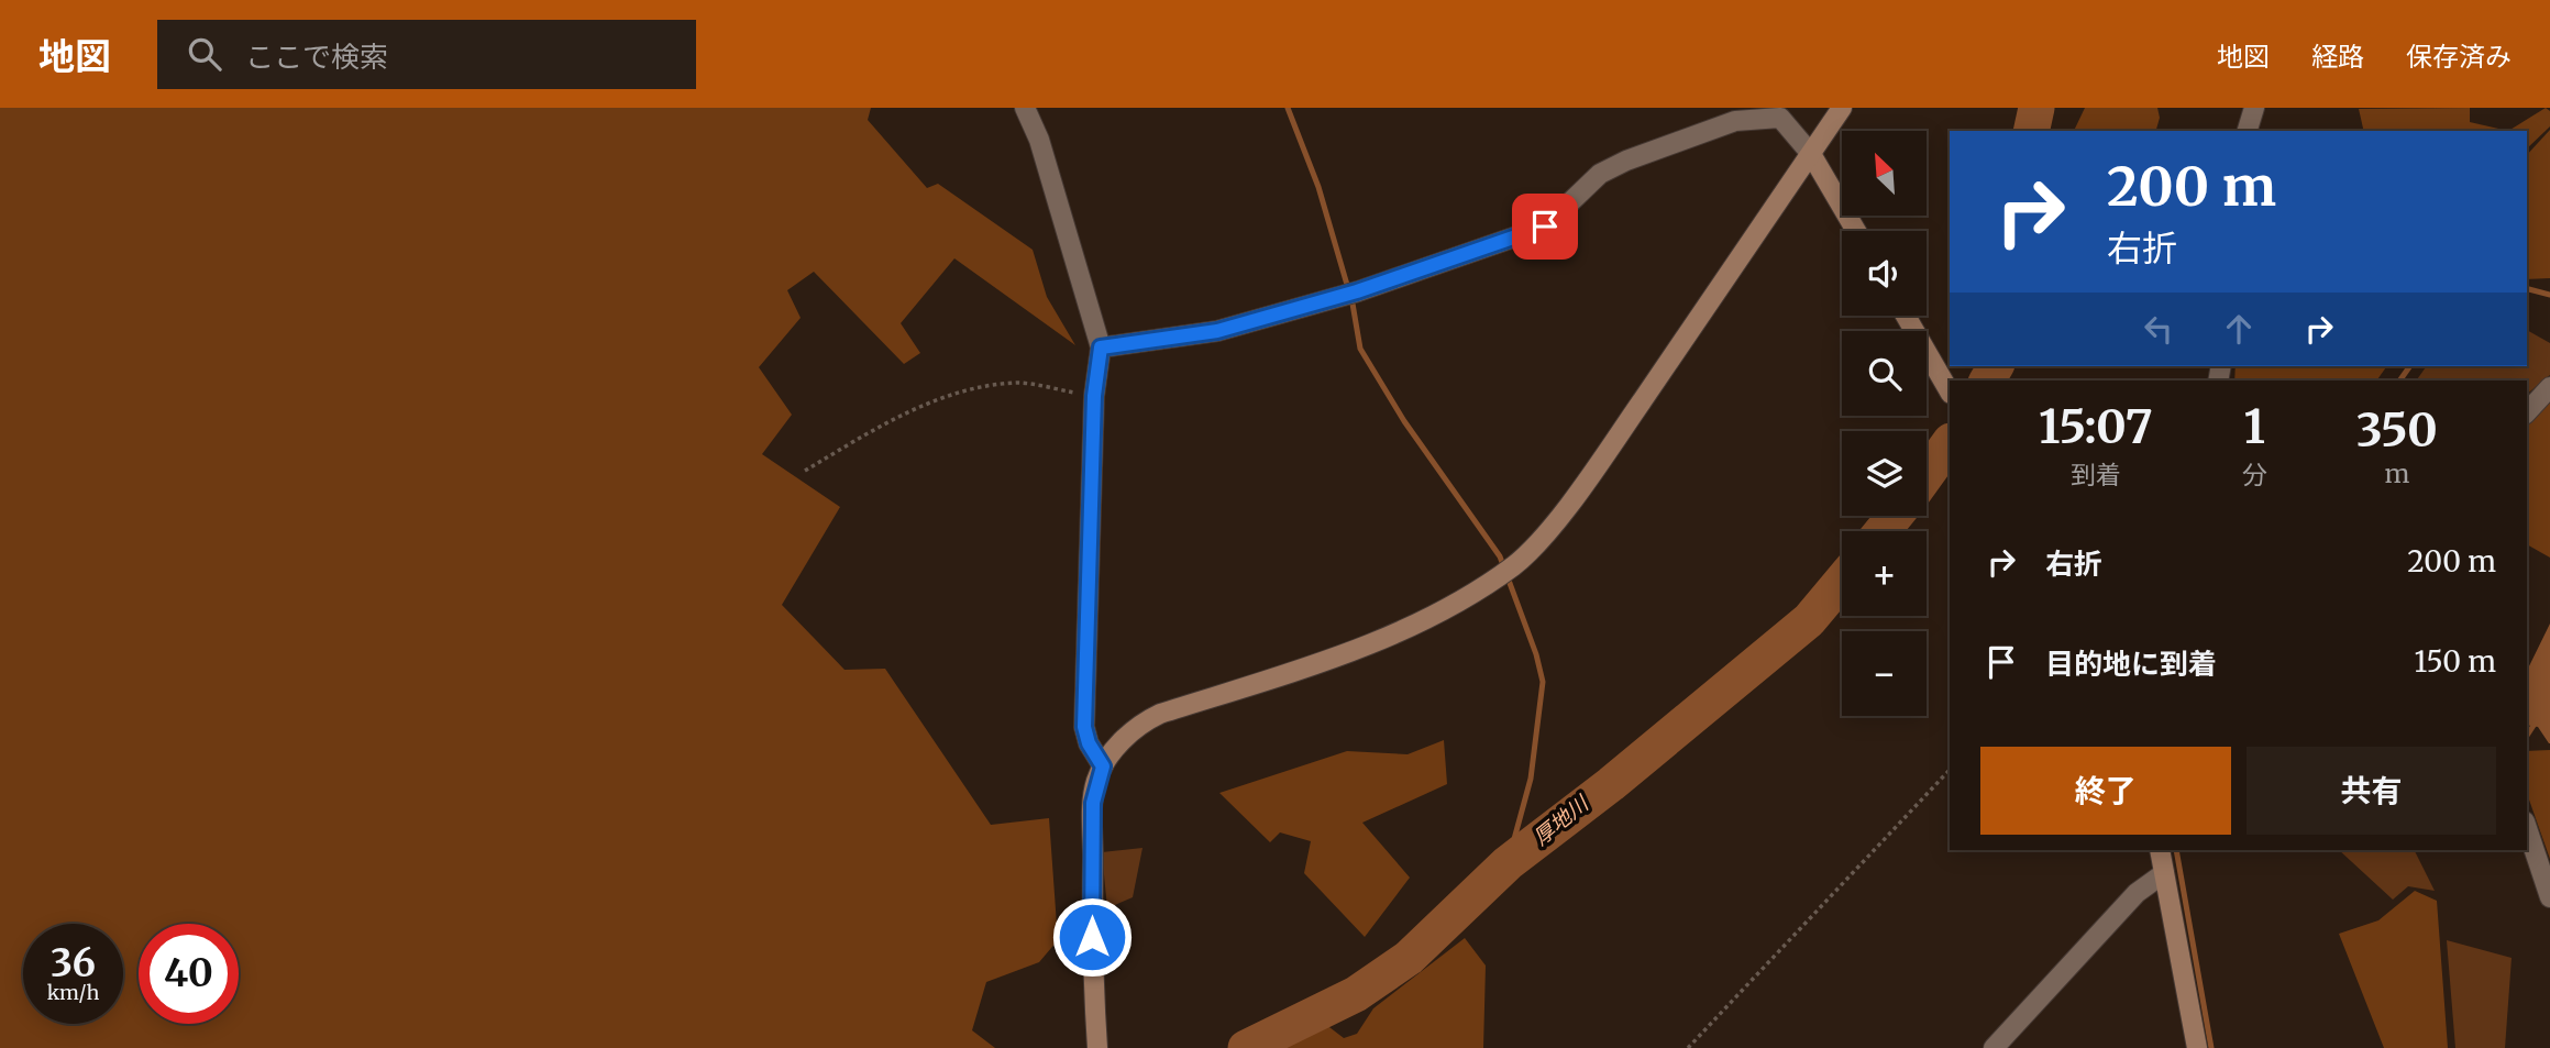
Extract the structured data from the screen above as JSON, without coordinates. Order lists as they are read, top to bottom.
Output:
{
  "water": ["厚地川"],
  "north": "top left",
  "page": {
    "header": "地図",
    "search": "ここで検索",
    "nav": ["地図", "経路", "保存済み"],
    "map_buttons": ["+", "−"],
    "turn": ["200 m", "右折"],
    "eta": [
      "15:07",
      "到着",
      "1",
      "分",
      "350",
      "m"
    ],
    "list": [
      {
        "name": "右折",
        "value": "200 m"
      },
      {
        "name": "目的地に到着",
        "value": "150 m"
      }
    ],
    "buttons": ["終了", "共有"],
    "speed": "36 km/h",
    "limit": "40"
  }
}
